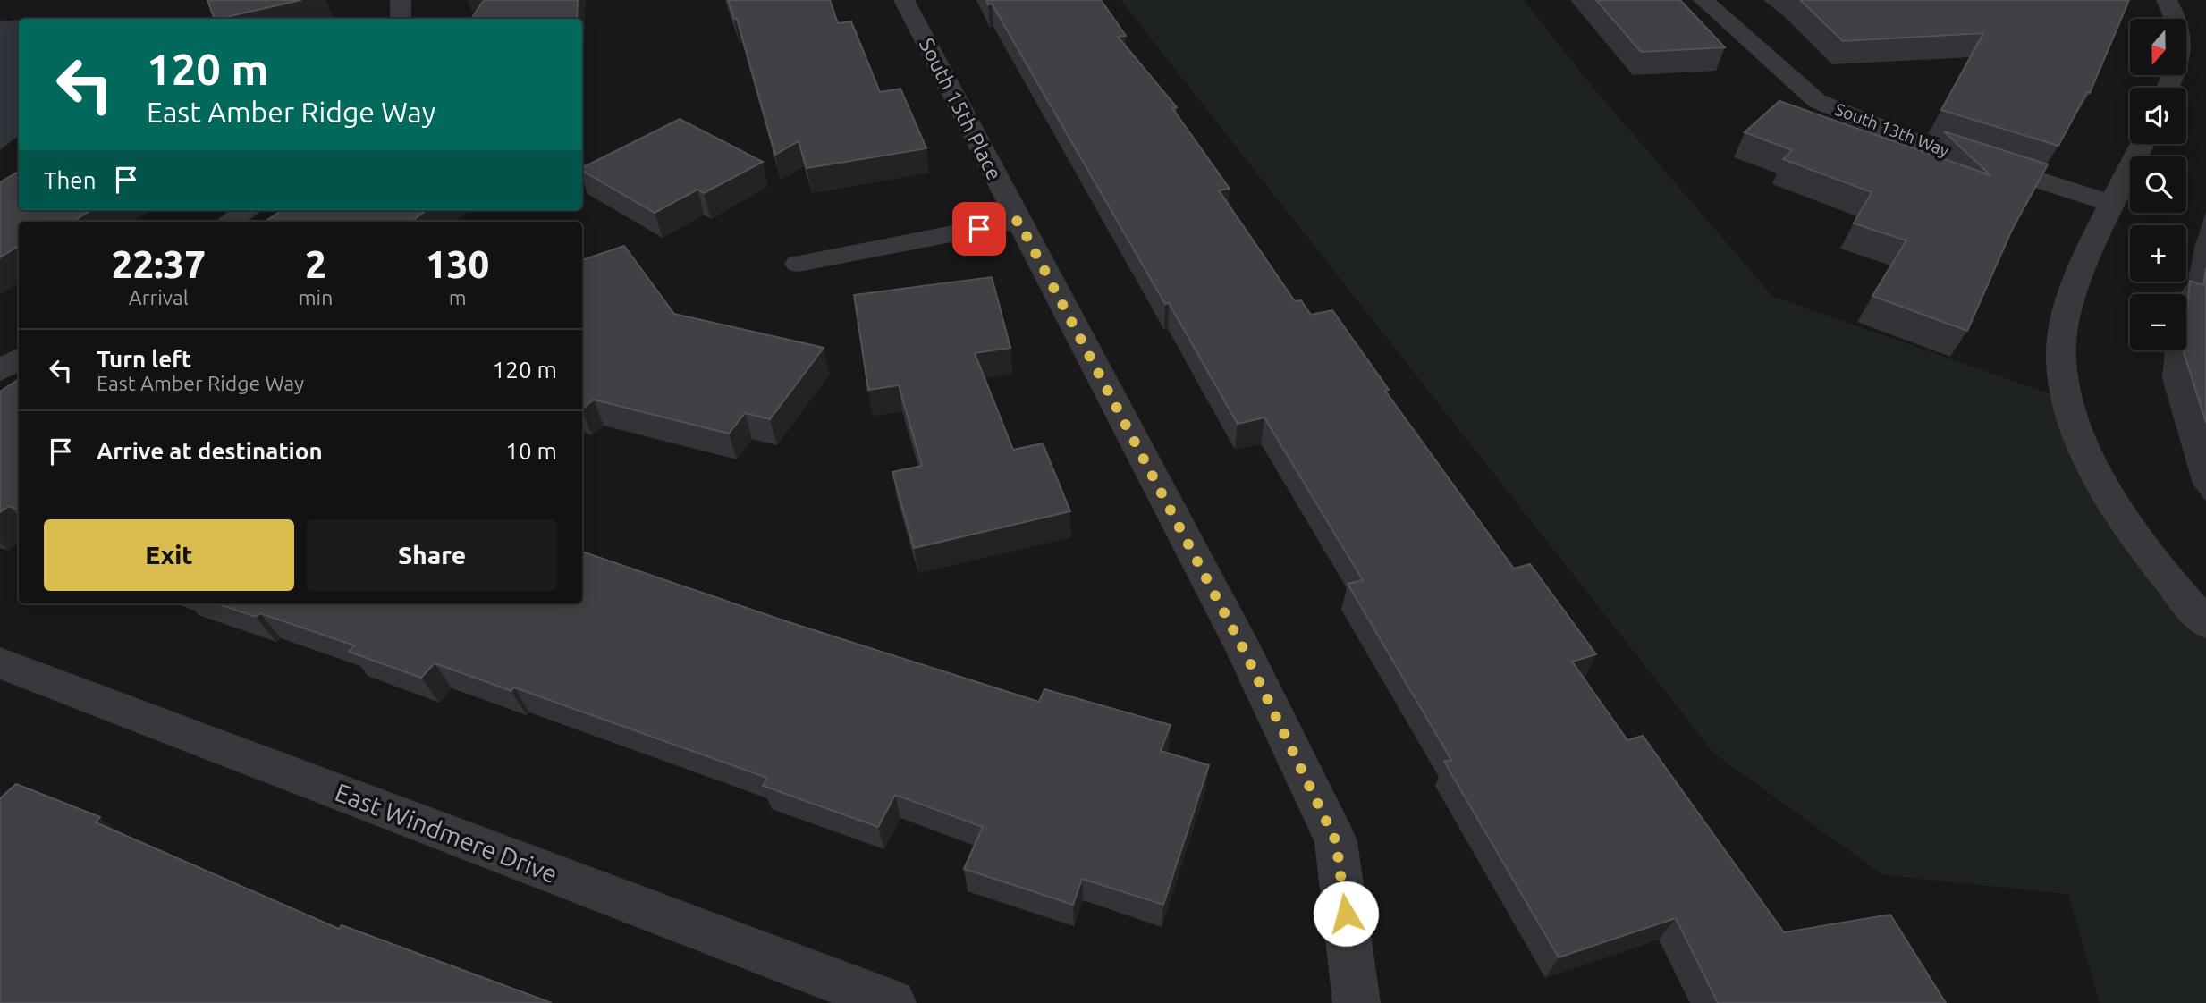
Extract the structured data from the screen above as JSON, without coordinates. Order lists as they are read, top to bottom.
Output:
{
  "streets": {
    "street": ["South 15th Place", "South 13th Way", "East Windmere Drive"]
  },
  "north": "bottom",
  "page": {
    "map_buttons": ["+", "−"],
    "turn": ["120 m", "East Amber Ridge Way"],
    "then": "Then",
    "eta": [
      "22:37",
      "Arrival",
      "2",
      "min",
      "130",
      "m"
    ],
    "list": [
      {
        "name": "Turn left",
        "note": "East Amber Ridge Way",
        "value": "120 m"
      },
      {
        "name": "Arrive at destination",
        "value": "10 m"
      }
    ],
    "buttons": ["Exit", "Share"]
  }
}
